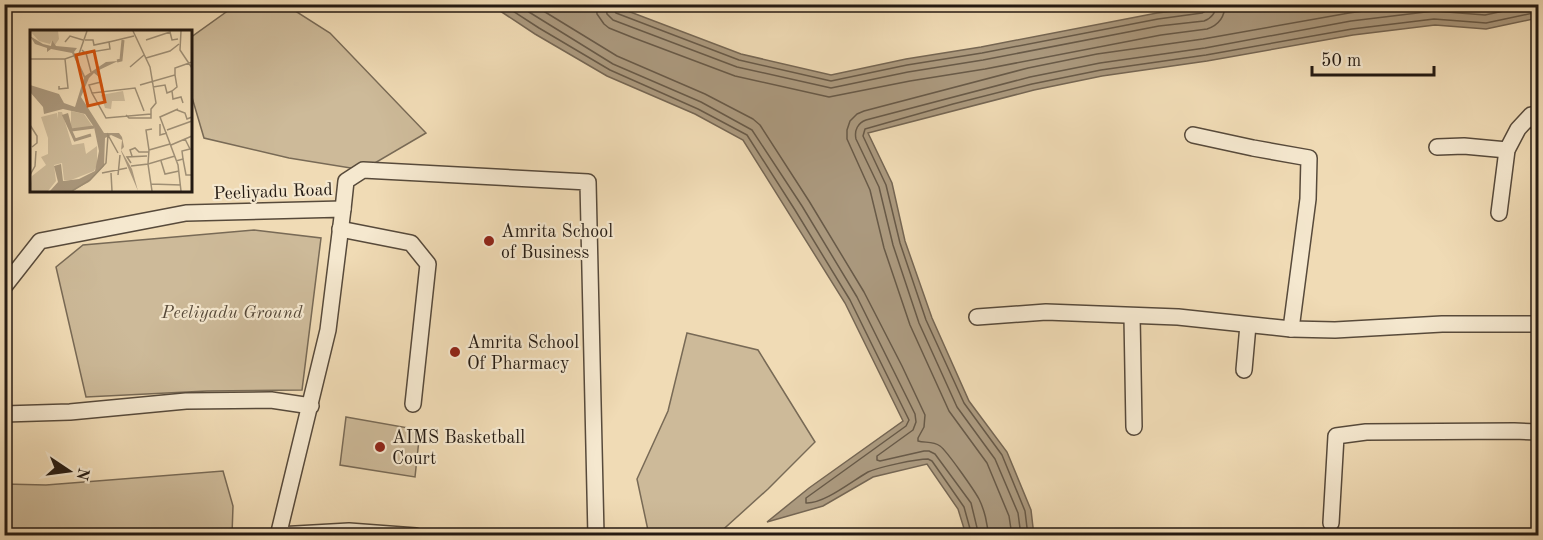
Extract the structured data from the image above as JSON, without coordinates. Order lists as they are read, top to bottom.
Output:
{
  "streets": {
    "street": ["Peeliyadu Road"]
  },
  "parks": ["Peeliyadu Ground"],
  "places": ["Amrita School of Business", "Amrita School Of Pharmacy", "AIMS Basketball Court"],
  "scale_bar": "50 m",
  "north": "right"
}
